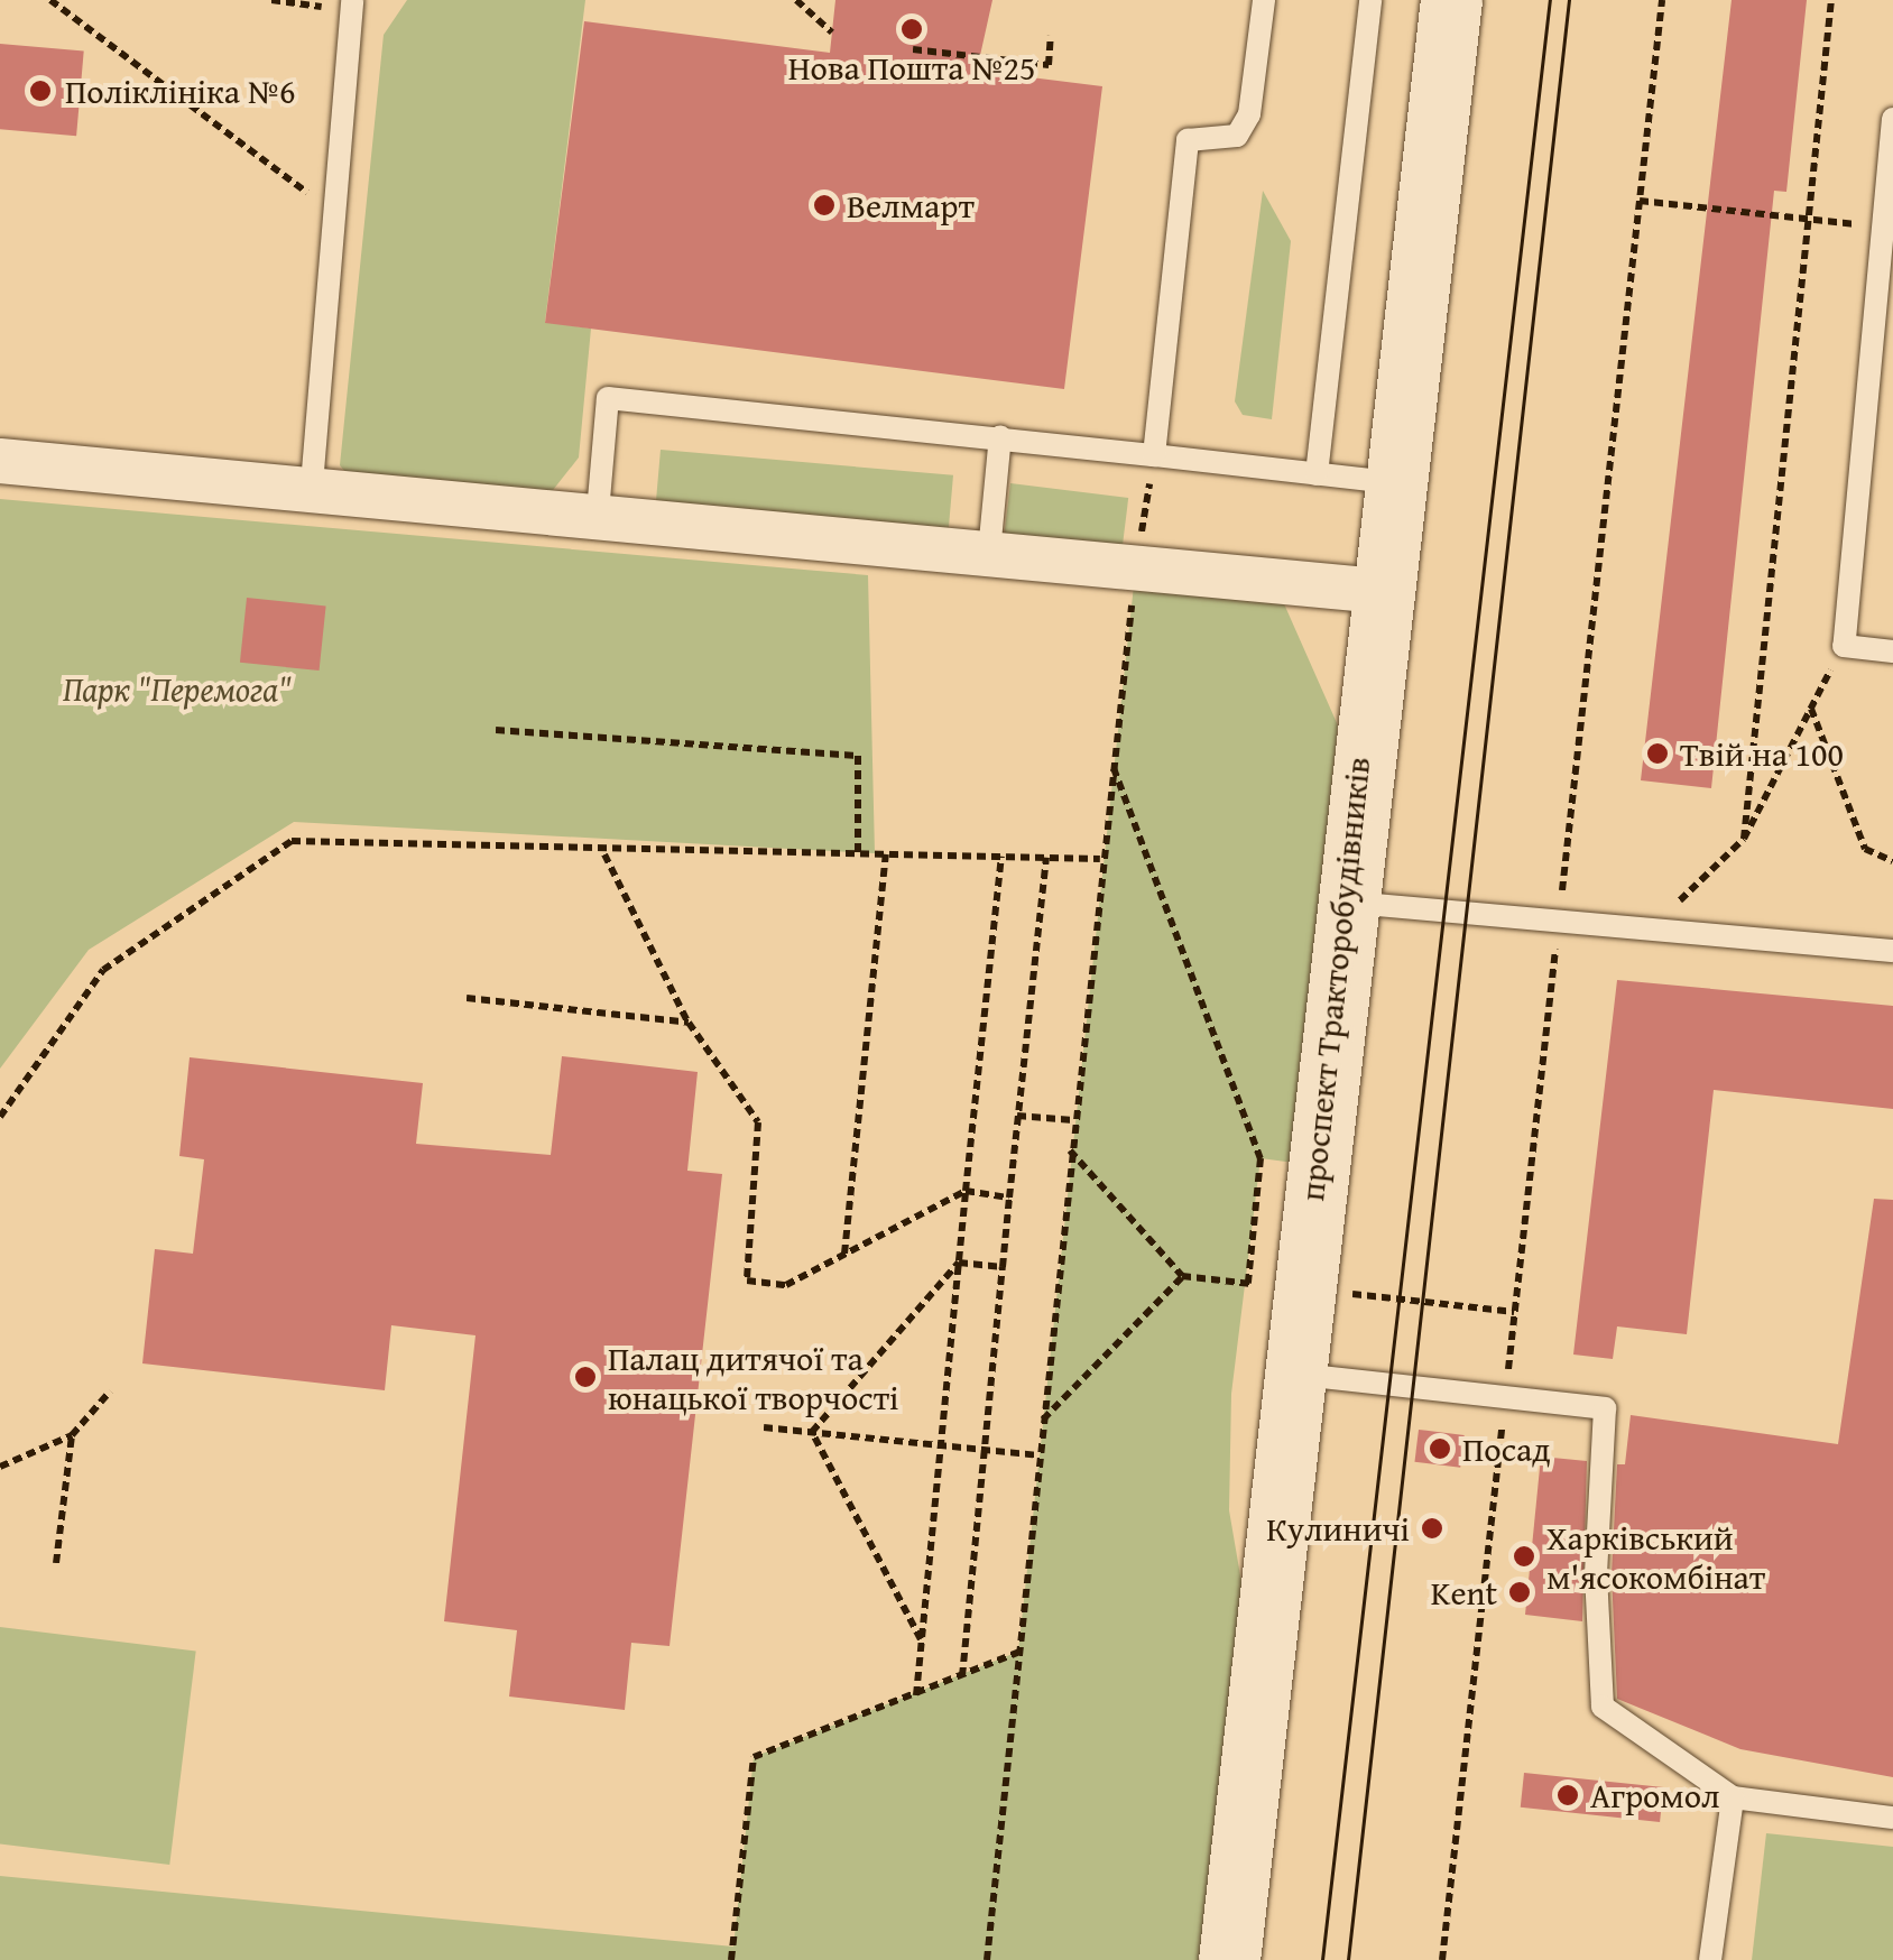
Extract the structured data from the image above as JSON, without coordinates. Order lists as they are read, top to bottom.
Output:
{
  "streets": {
    "main road": ["проспект Тракторобудівників"]
  },
  "parks": ["Парк \"Перемога\""],
  "places": [
    "Нова Пошта №25",
    "Поліклініка №6",
    "Велмарт",
    "Твій на 100",
    "Палац дитячої та юнацької творчості",
    "Посад",
    "Кулиничі",
    "Харківський м'ясокомбінат",
    "Kent",
    "Агромол"
  ]
}
